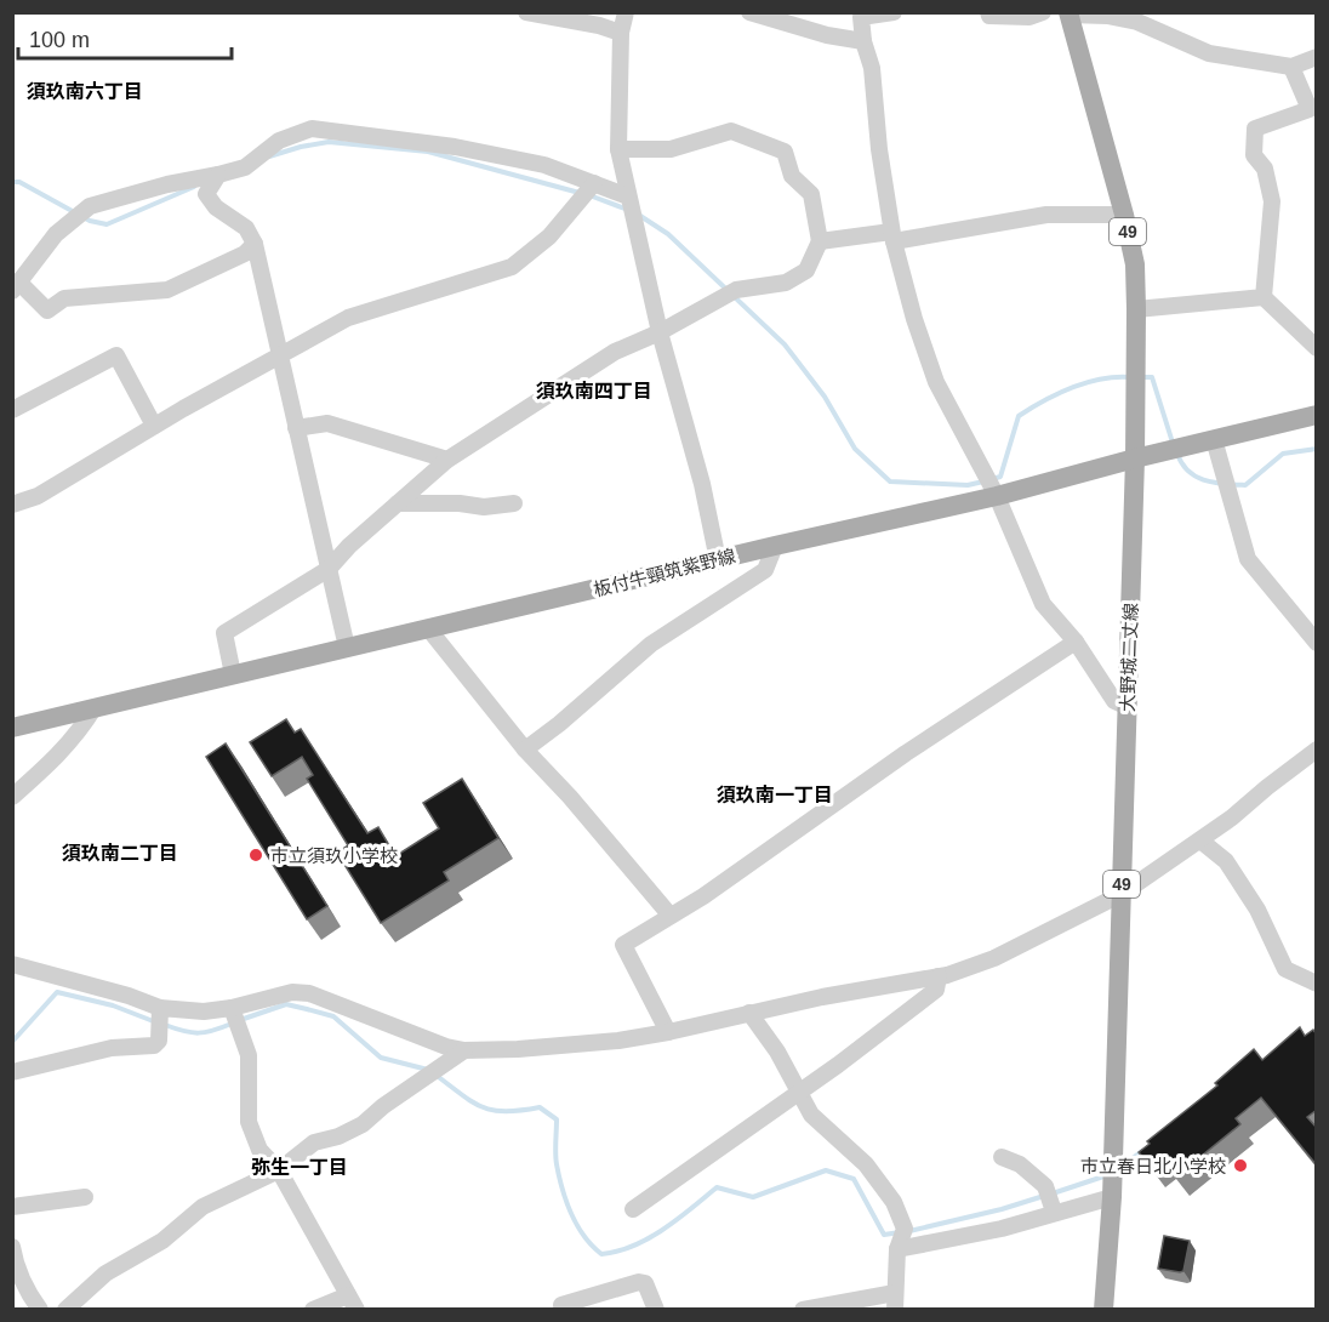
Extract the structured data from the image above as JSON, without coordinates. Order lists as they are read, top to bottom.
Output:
{
  "streets": {
    "main road": ["49", "板付牛頸筑紫野線", "大野城二丈線"]
  },
  "crossings": [
    ["板付牛頸筑紫野線", "大野城二丈線"]
  ],
  "districts": [
    "須玖南六丁目",
    "須玖南四丁目",
    "須玖南一丁目",
    "須玖南二丁目",
    "弥生一丁目"
  ],
  "places": ["市立須玖小学校", "市立春日北小学校"],
  "scale_bar": "100 m"
}
